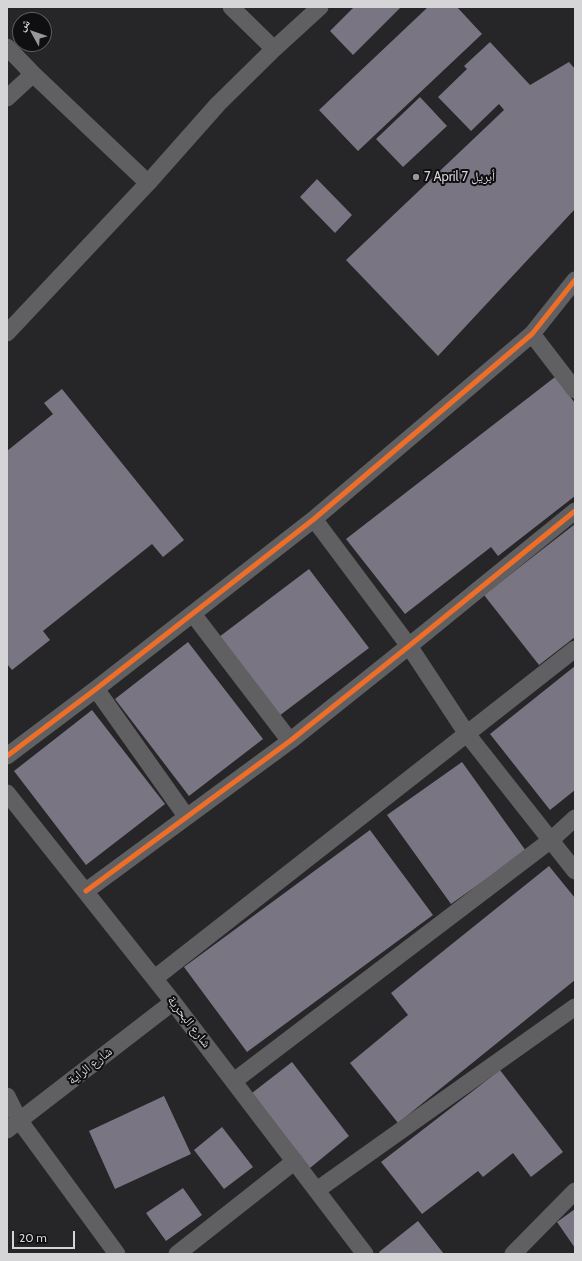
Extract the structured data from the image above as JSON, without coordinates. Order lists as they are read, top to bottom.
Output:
{
  "streets": {
    "street": ["شارع البحرية", "شارع الراية"]
  },
  "crossings": [
    ["شارع البحرية", "شارع الراية"]
  ],
  "places": ["7 April 7 أبريل"],
  "scale_bar": "20 m",
  "north": "top left"
}
